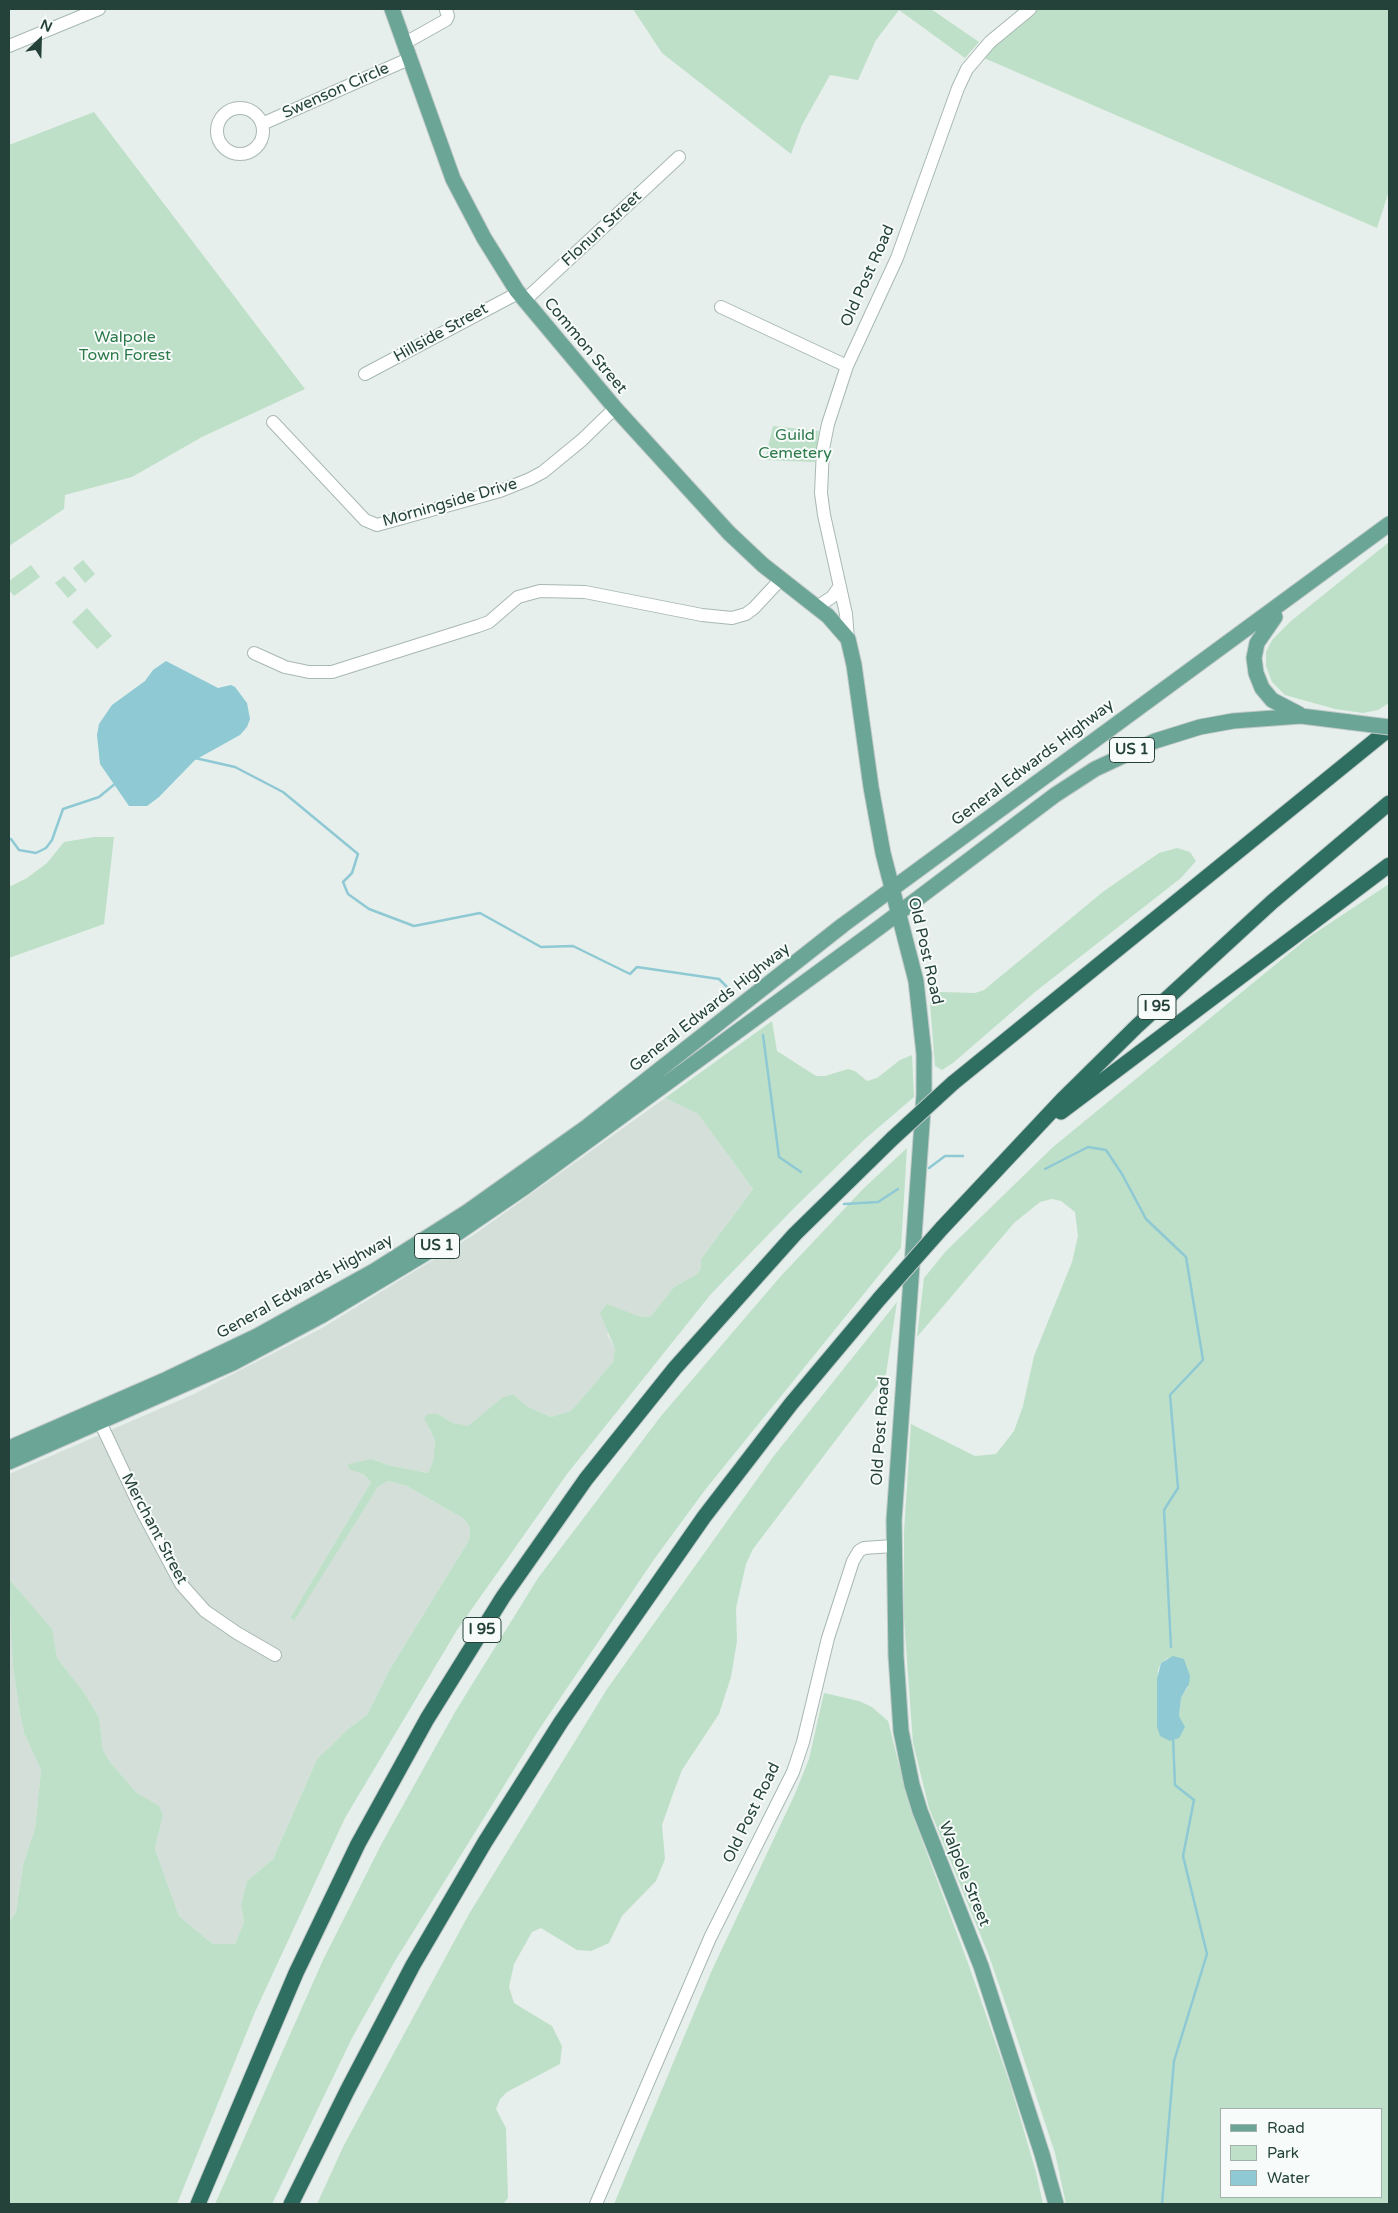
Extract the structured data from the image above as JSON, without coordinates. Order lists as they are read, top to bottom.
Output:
{
  "streets": {
    "highway": ["I 95"],
    "main road": [
      "Old Post Road",
      "Common Street",
      "US 1",
      "General Edwards Highway",
      "Walpole Street"
    ],
    "street": [
      "Swenson Circle",
      "Flonun Street",
      "Hillside Street",
      "Morningside Drive",
      "Merchant Street"
    ]
  },
  "crossings": [
    ["Swenson Circle", "Common Street"],
    ["Flonun Street", "Hillside Street"],
    ["Flonun Street", "Common Street"],
    ["Old Post Road", "Common Street"],
    ["Old Post Road", "General Edwards Highway"],
    ["Old Post Road", "Walpole Street"],
    ["Hillside Street", "Common Street"],
    ["Common Street", "Morningside Drive"],
    ["General Edwards Highway", "I 95"],
    ["General Edwards Highway", "Merchant Street"]
  ],
  "parks": ["Walpole Town Forest", "Guild Cemetery"],
  "legend": ["Road", "Park", "Water"],
  "north": "top right"
}
